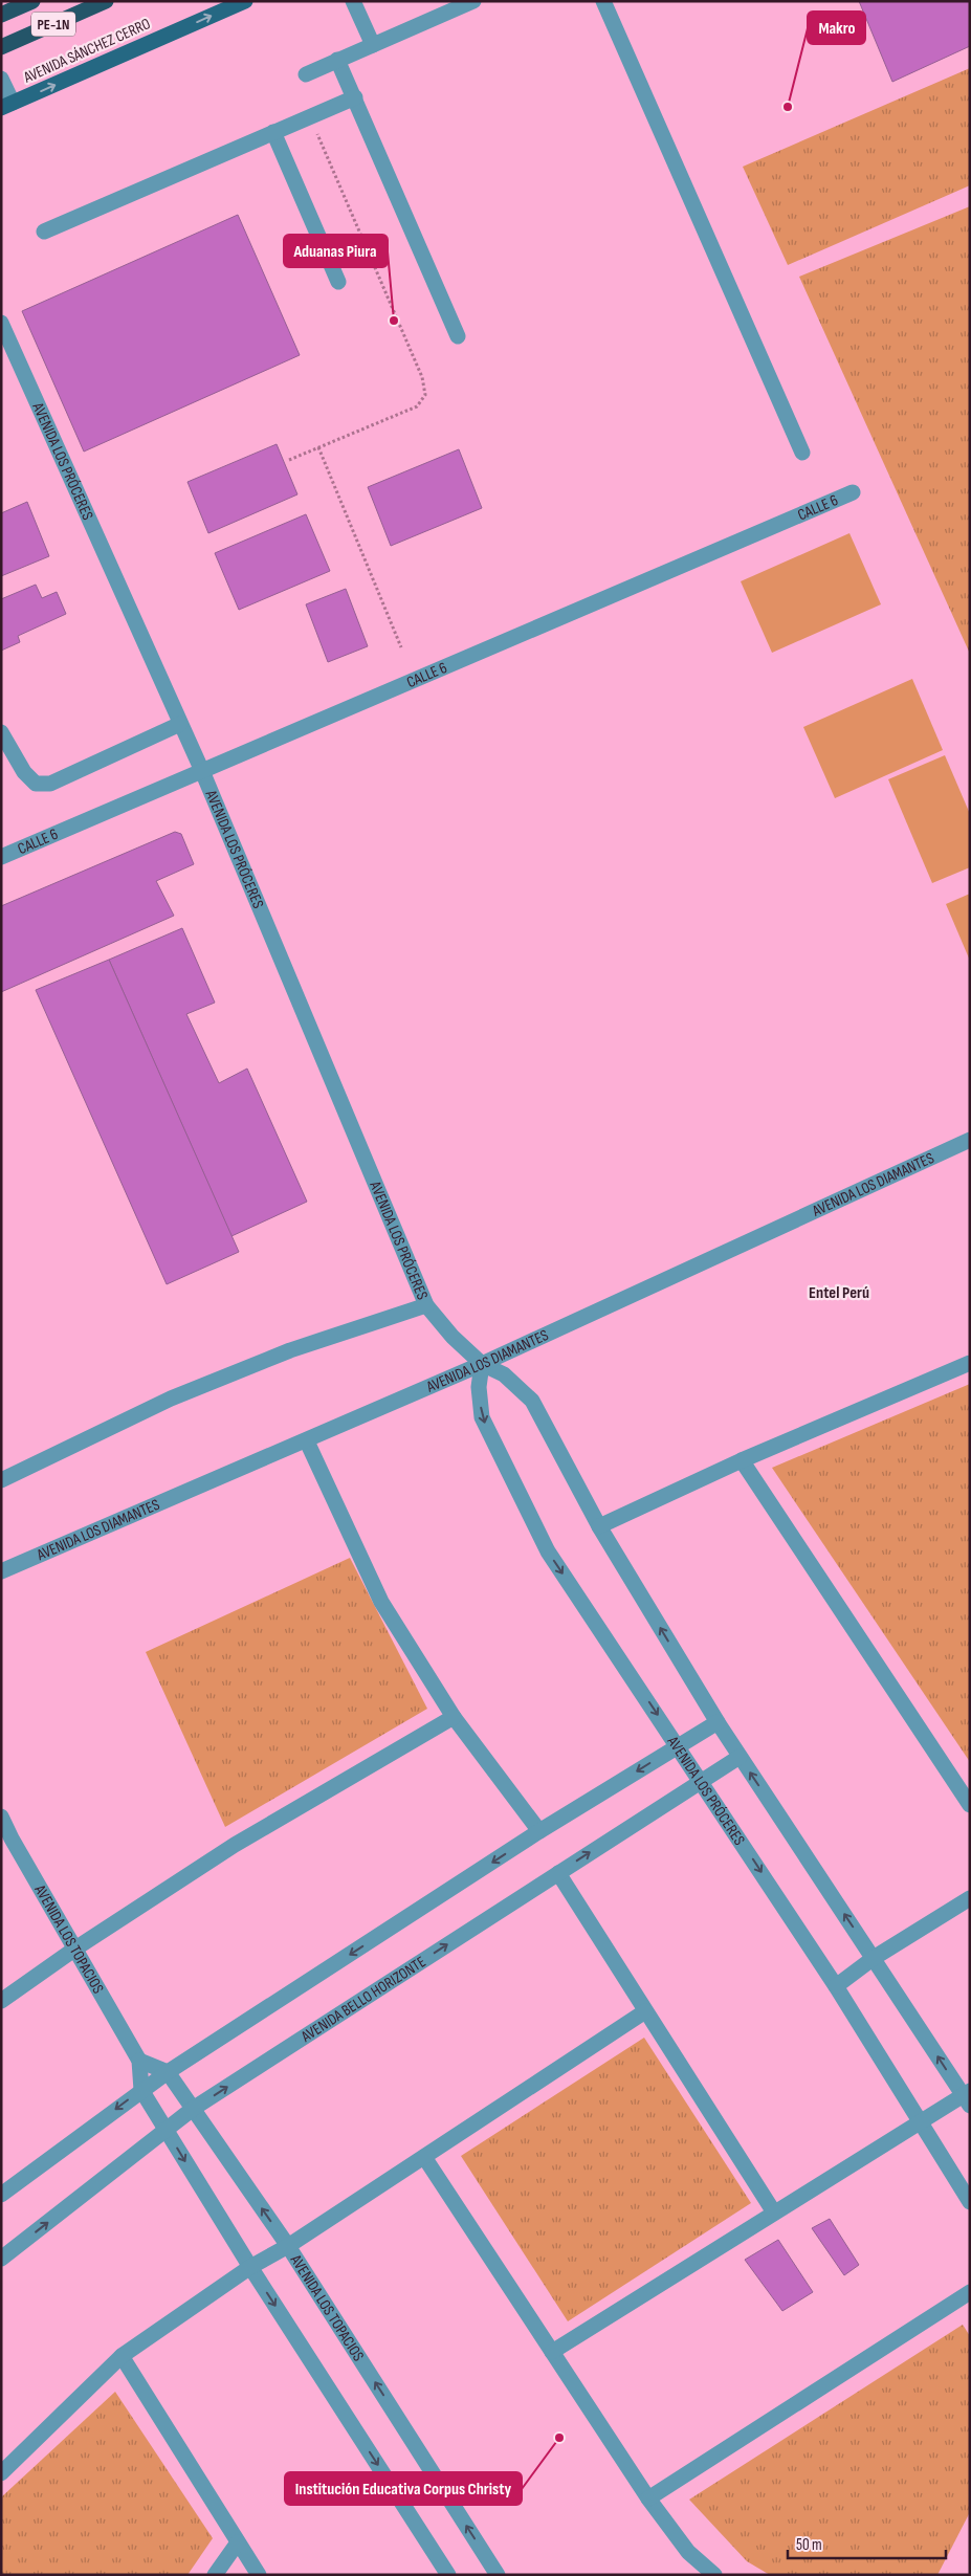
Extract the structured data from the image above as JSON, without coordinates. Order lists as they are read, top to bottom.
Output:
{
  "streets": {
    "highway": ["PE-1N"],
    "main road": ["AVENIDA SÁNCHEZ CERRO"],
    "street": [
      "AVENIDA LOS PRÓCERES",
      "CALLE 6",
      "AVENIDA LOS DIAMANTES",
      "AVENIDA LOS TOPACIOS",
      "AVENIDA BELLO HORIZONTE"
    ]
  },
  "crossings": [
    ["AVENIDA LOS PRÓCERES", "CALLE 6"],
    ["AVENIDA LOS PRÓCERES", "AVENIDA LOS DIAMANTES"],
    ["AVENIDA LOS PRÓCERES", "AVENIDA BELLO HORIZONTE"],
    ["AVENIDA LOS TOPACIOS", "AVENIDA BELLO HORIZONTE"]
  ],
  "one_way": ["AVENIDA SÁNCHEZ CERRO"],
  "districts": ["Entel Perú"],
  "places": ["Makro", "Aduanas Piura", "Institución Educativa Corpus Christy"],
  "scale_bar": "50 m"
}
